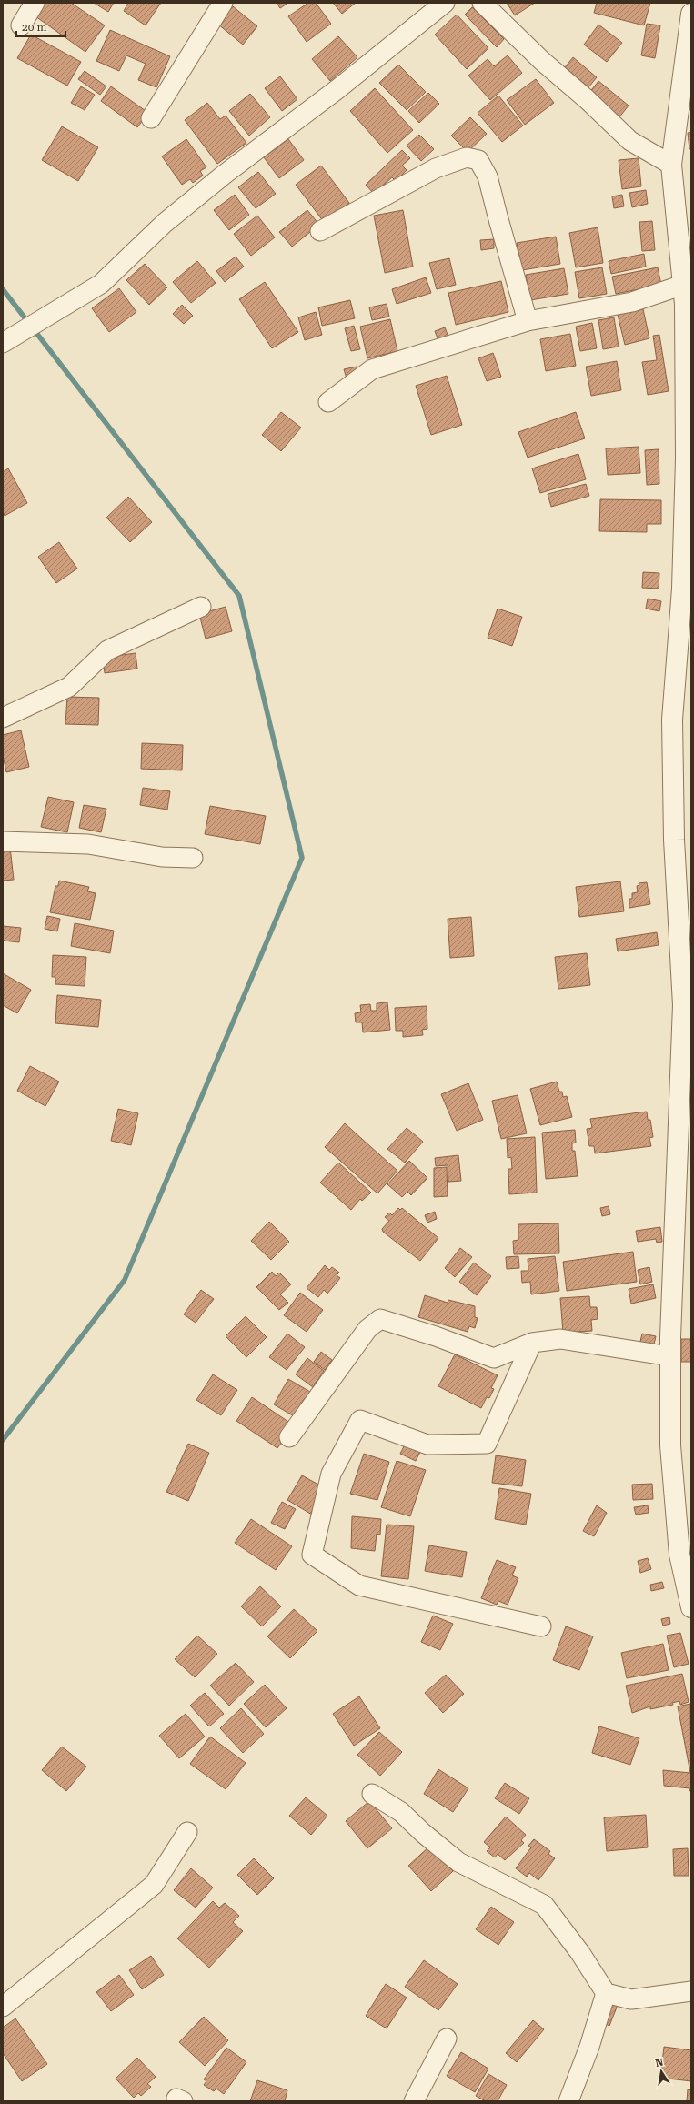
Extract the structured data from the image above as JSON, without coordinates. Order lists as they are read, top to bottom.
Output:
{
  "scale_bar": "20 m",
  "north": "top"
}
